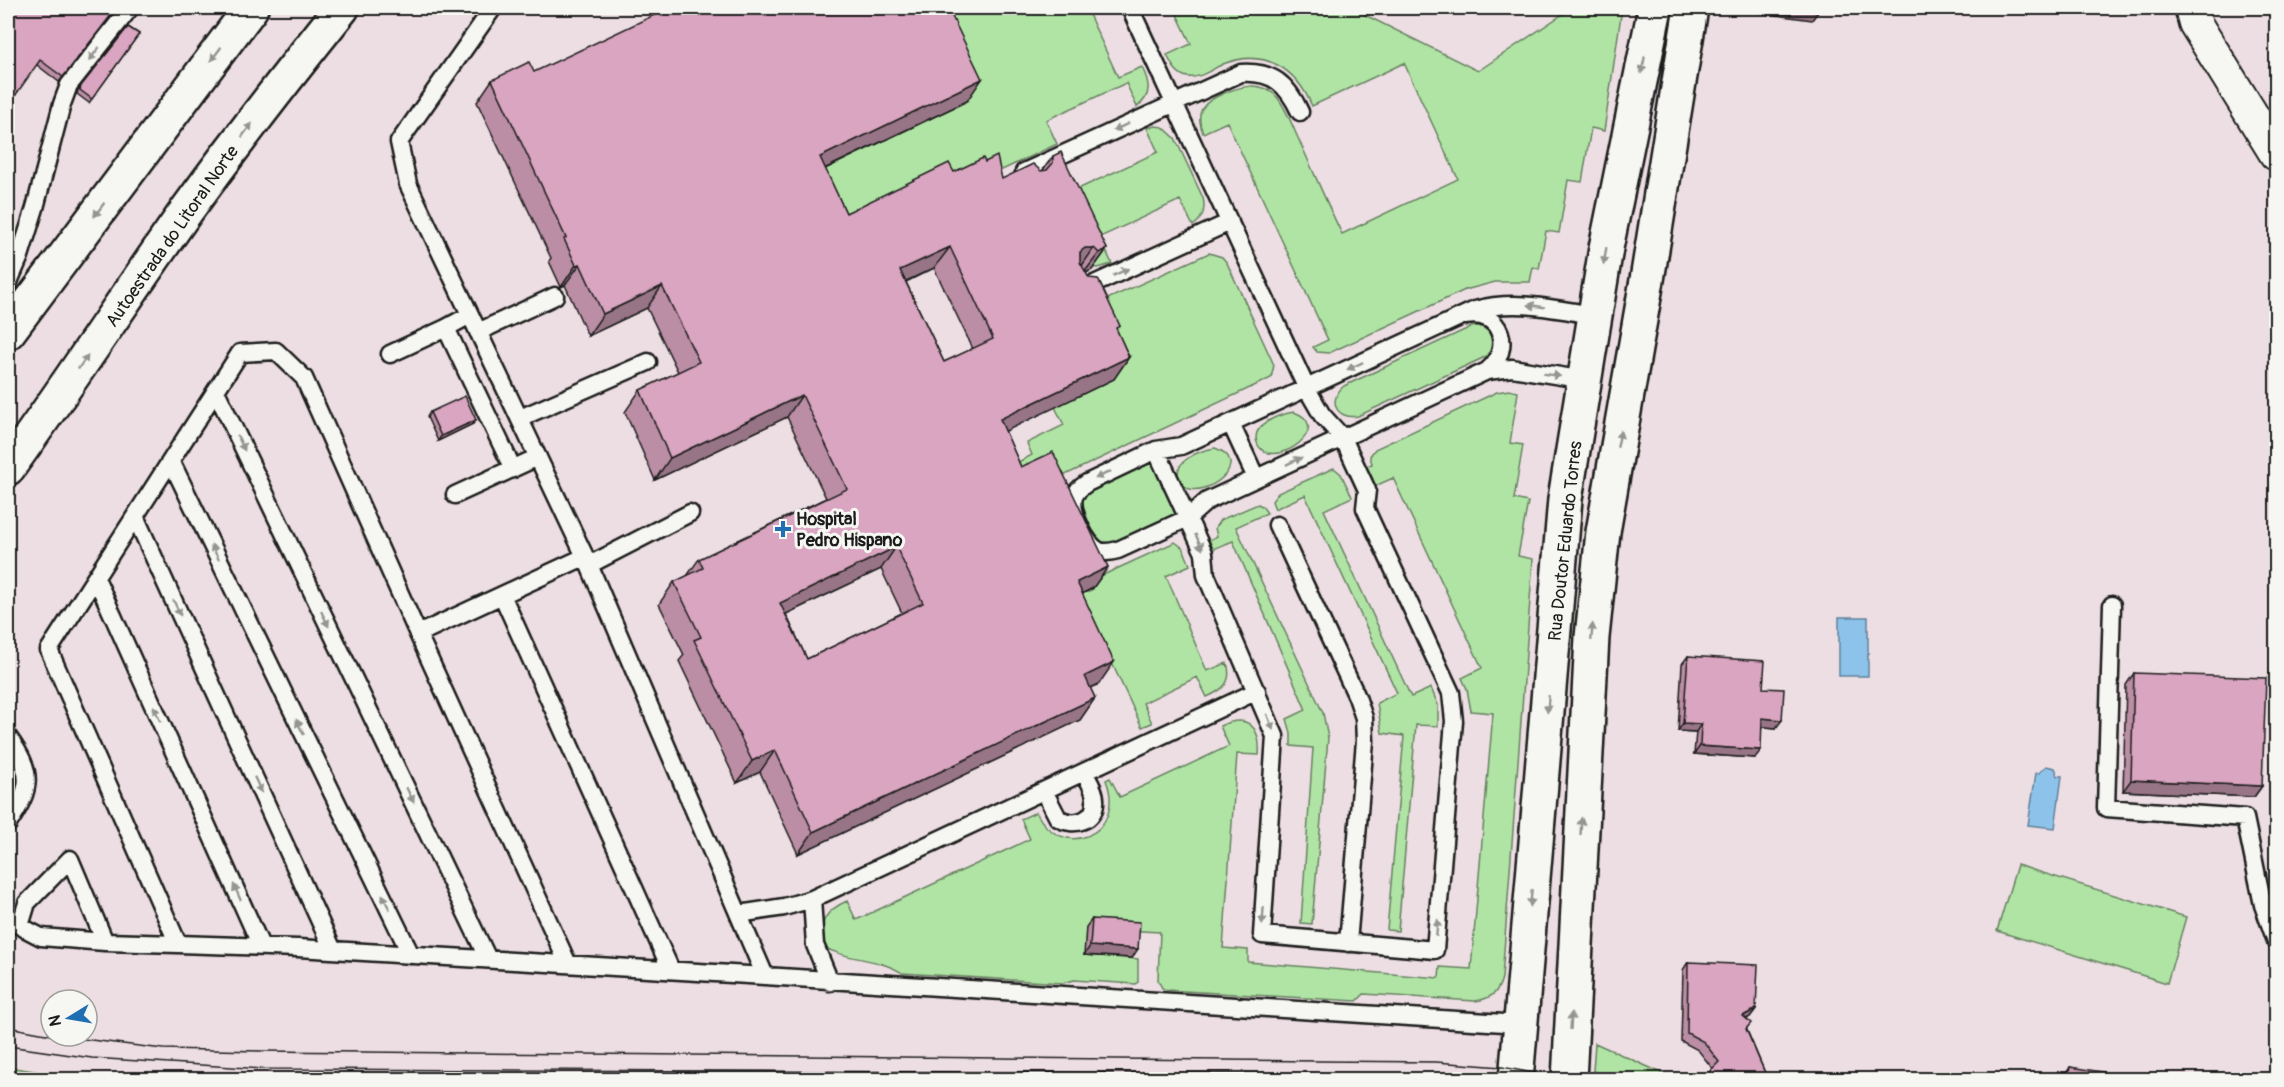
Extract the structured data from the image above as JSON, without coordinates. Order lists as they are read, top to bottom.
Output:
{
  "streets": {
    "main road": ["Autoestrada do Litoral Norte", "Rua Doutor Eduardo Torres"]
  },
  "places": {
    "health": ["Hospital Pedro Hispano"]
  },
  "north": "left"
}
